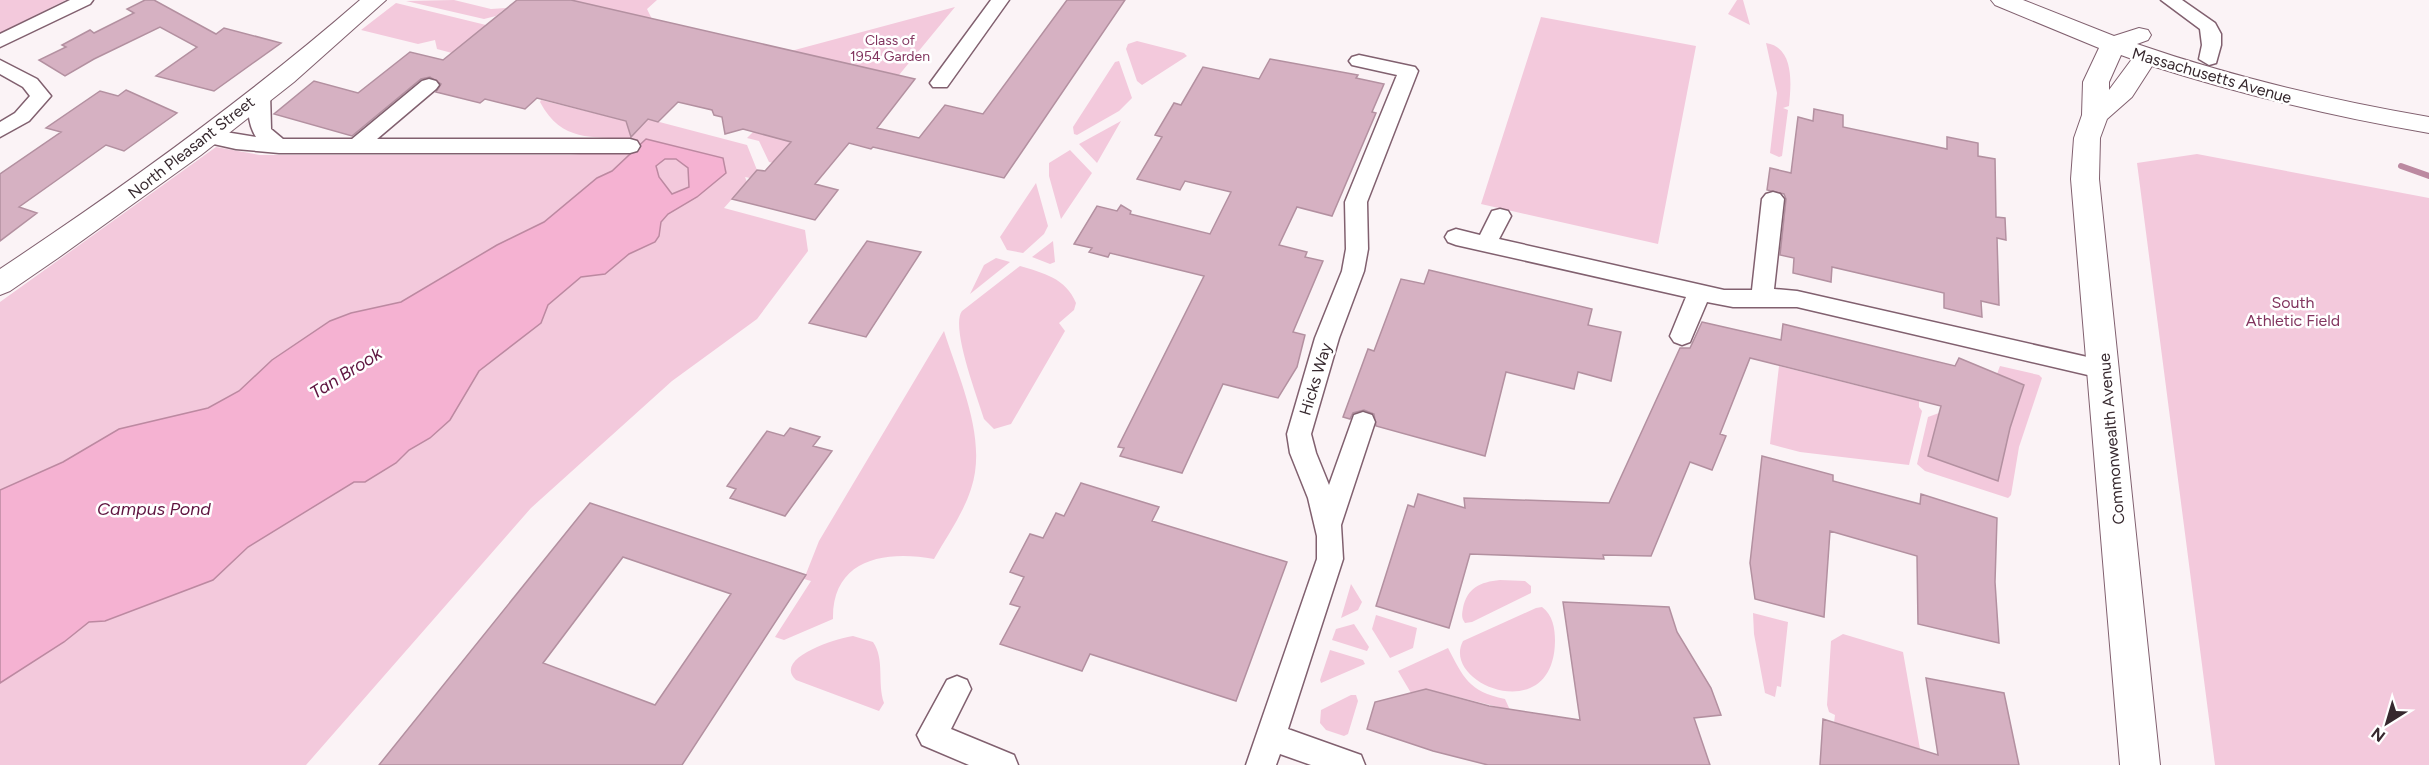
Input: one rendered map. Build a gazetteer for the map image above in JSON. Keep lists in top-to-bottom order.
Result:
{
  "streets": {
    "main road": ["Massachusetts Avenue", "North Pleasant Street", "Commonwealth Avenue"],
    "lane": ["Hicks Way"]
  },
  "crossings": [
    ["Massachusetts Avenue", "Commonwealth Avenue"]
  ],
  "water": ["Tan Brook", "Campus Pond"],
  "parks": ["Class of 1954 Garden", "South Athletic Field"],
  "north": "bottom left"
}
